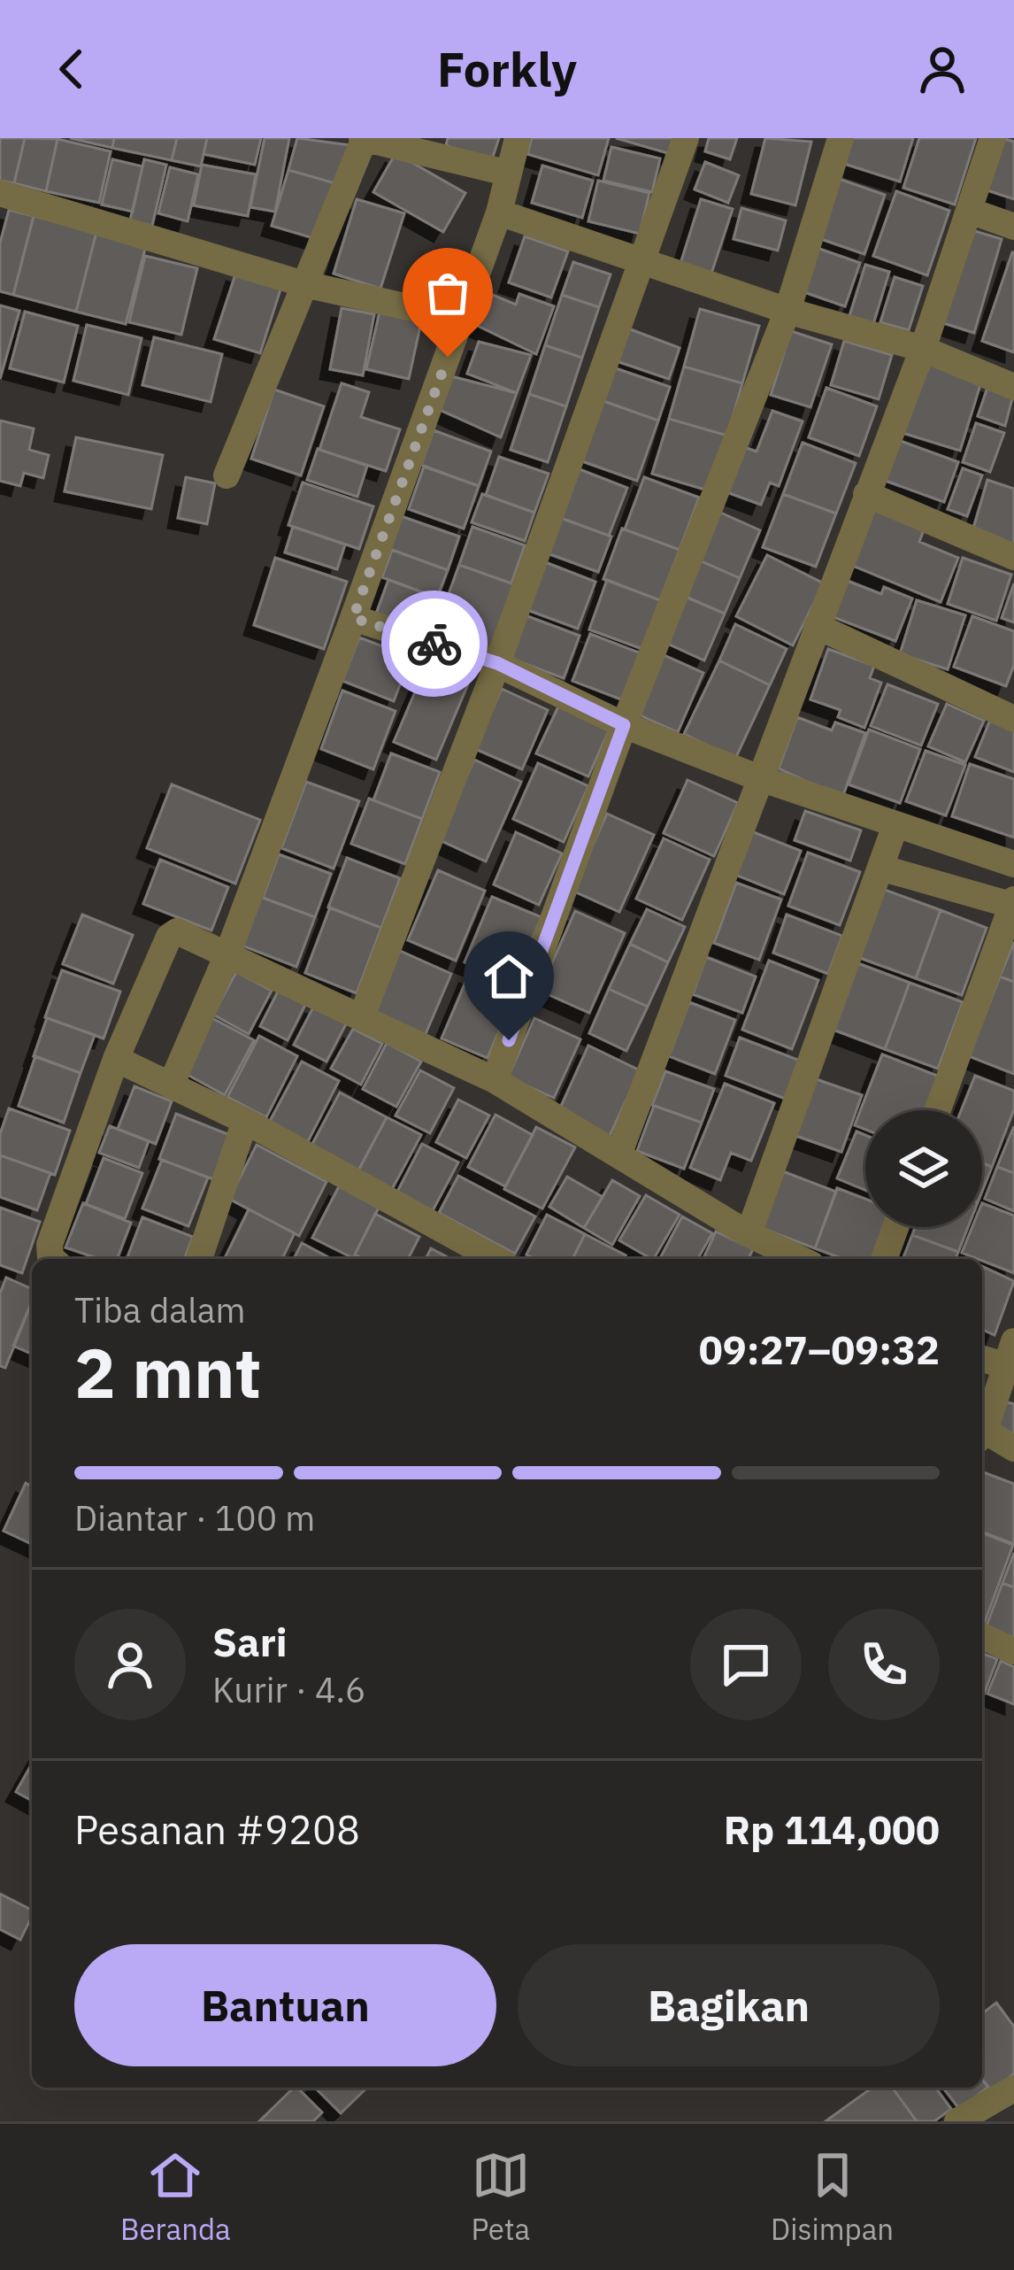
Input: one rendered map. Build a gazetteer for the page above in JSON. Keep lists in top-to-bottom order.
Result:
{
  "page": {
    "header": "Forkly",
    "heading": ["2 mnt", "Tiba dalam", "09:27–09:32"],
    "panel": [
      "Sari",
      "Kurir · 4.6",
      "Pesanan #9208",
      "Rp 114,000"
    ],
    "bar": "Diantar · 100 m",
    "buttons": ["Bantuan", "Bagikan"],
    "tabs": ["Beranda", "Peta", "Disimpan"]
  }
}
